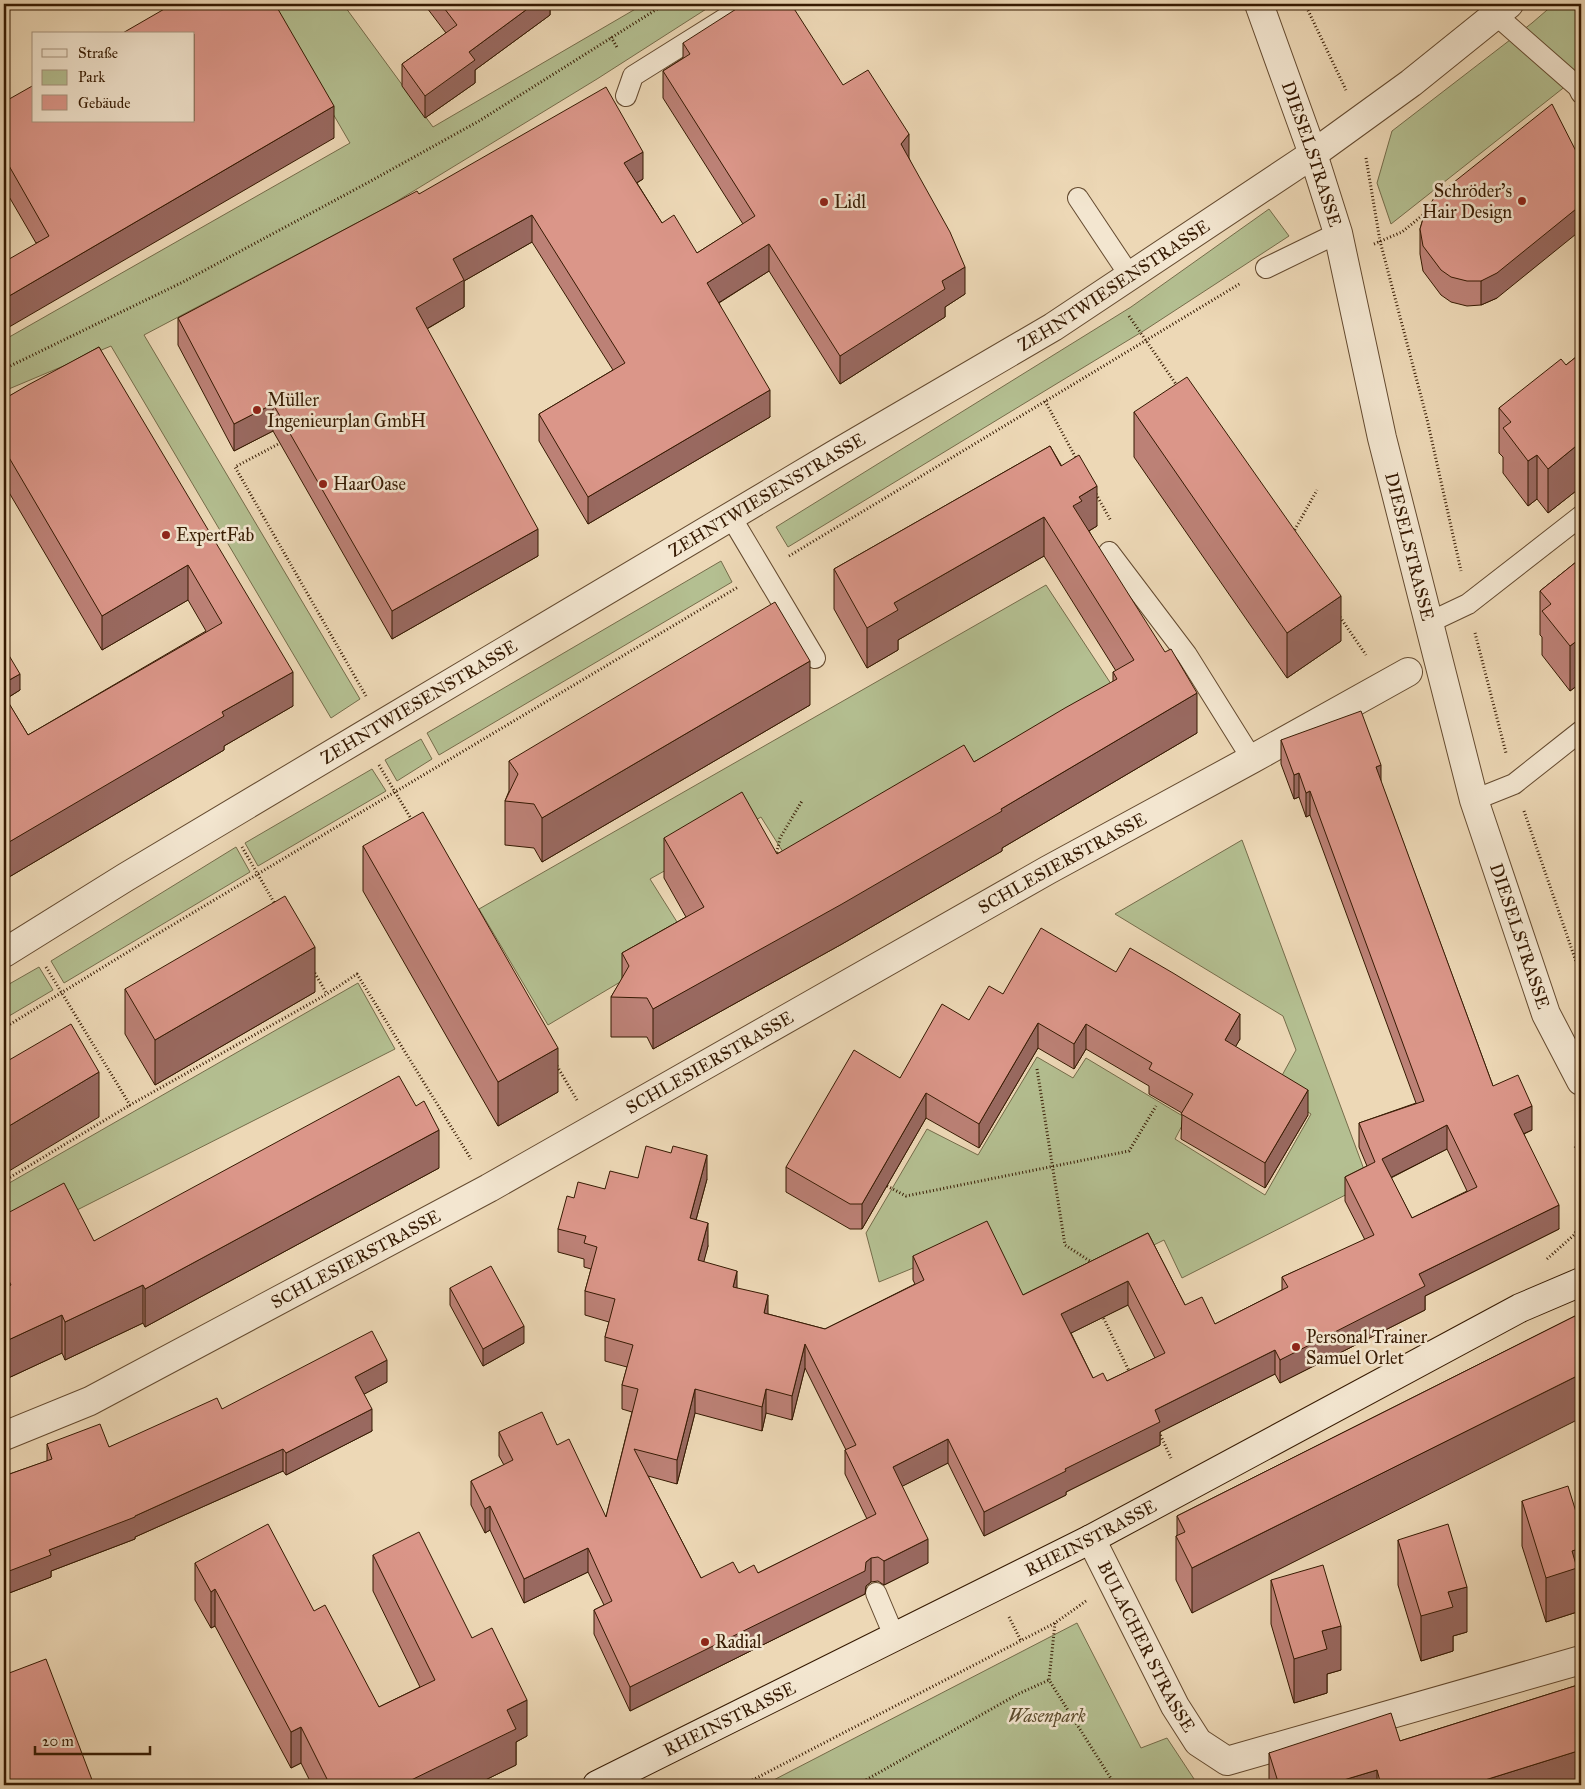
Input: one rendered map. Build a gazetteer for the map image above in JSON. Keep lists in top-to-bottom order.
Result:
{
  "streets": {
    "street": [
      "DIESELSTRASSE",
      "ZEHNTWIESENSTRASSE",
      "SCHLESIERSTRASSE",
      "RHEINSTRASSE",
      "BULACHER STRASSE"
    ]
  },
  "crossings": [
    ["DIESELSTRASSE", "ZEHNTWIESENSTRASSE"],
    ["RHEINSTRASSE", "BULACHER STRASSE"]
  ],
  "parks": ["Wasenpark"],
  "places": [
    "Schröder's Hair Design",
    "Lidl",
    "Müller Ingenieurplan GmbH",
    "HaarOase",
    "ExpertFab",
    "Personal Trainer Samuel Orlet",
    "Radial"
  ],
  "legend": ["Straße", "Park", "Gebäude"],
  "scale_bar": "20 m"
}
